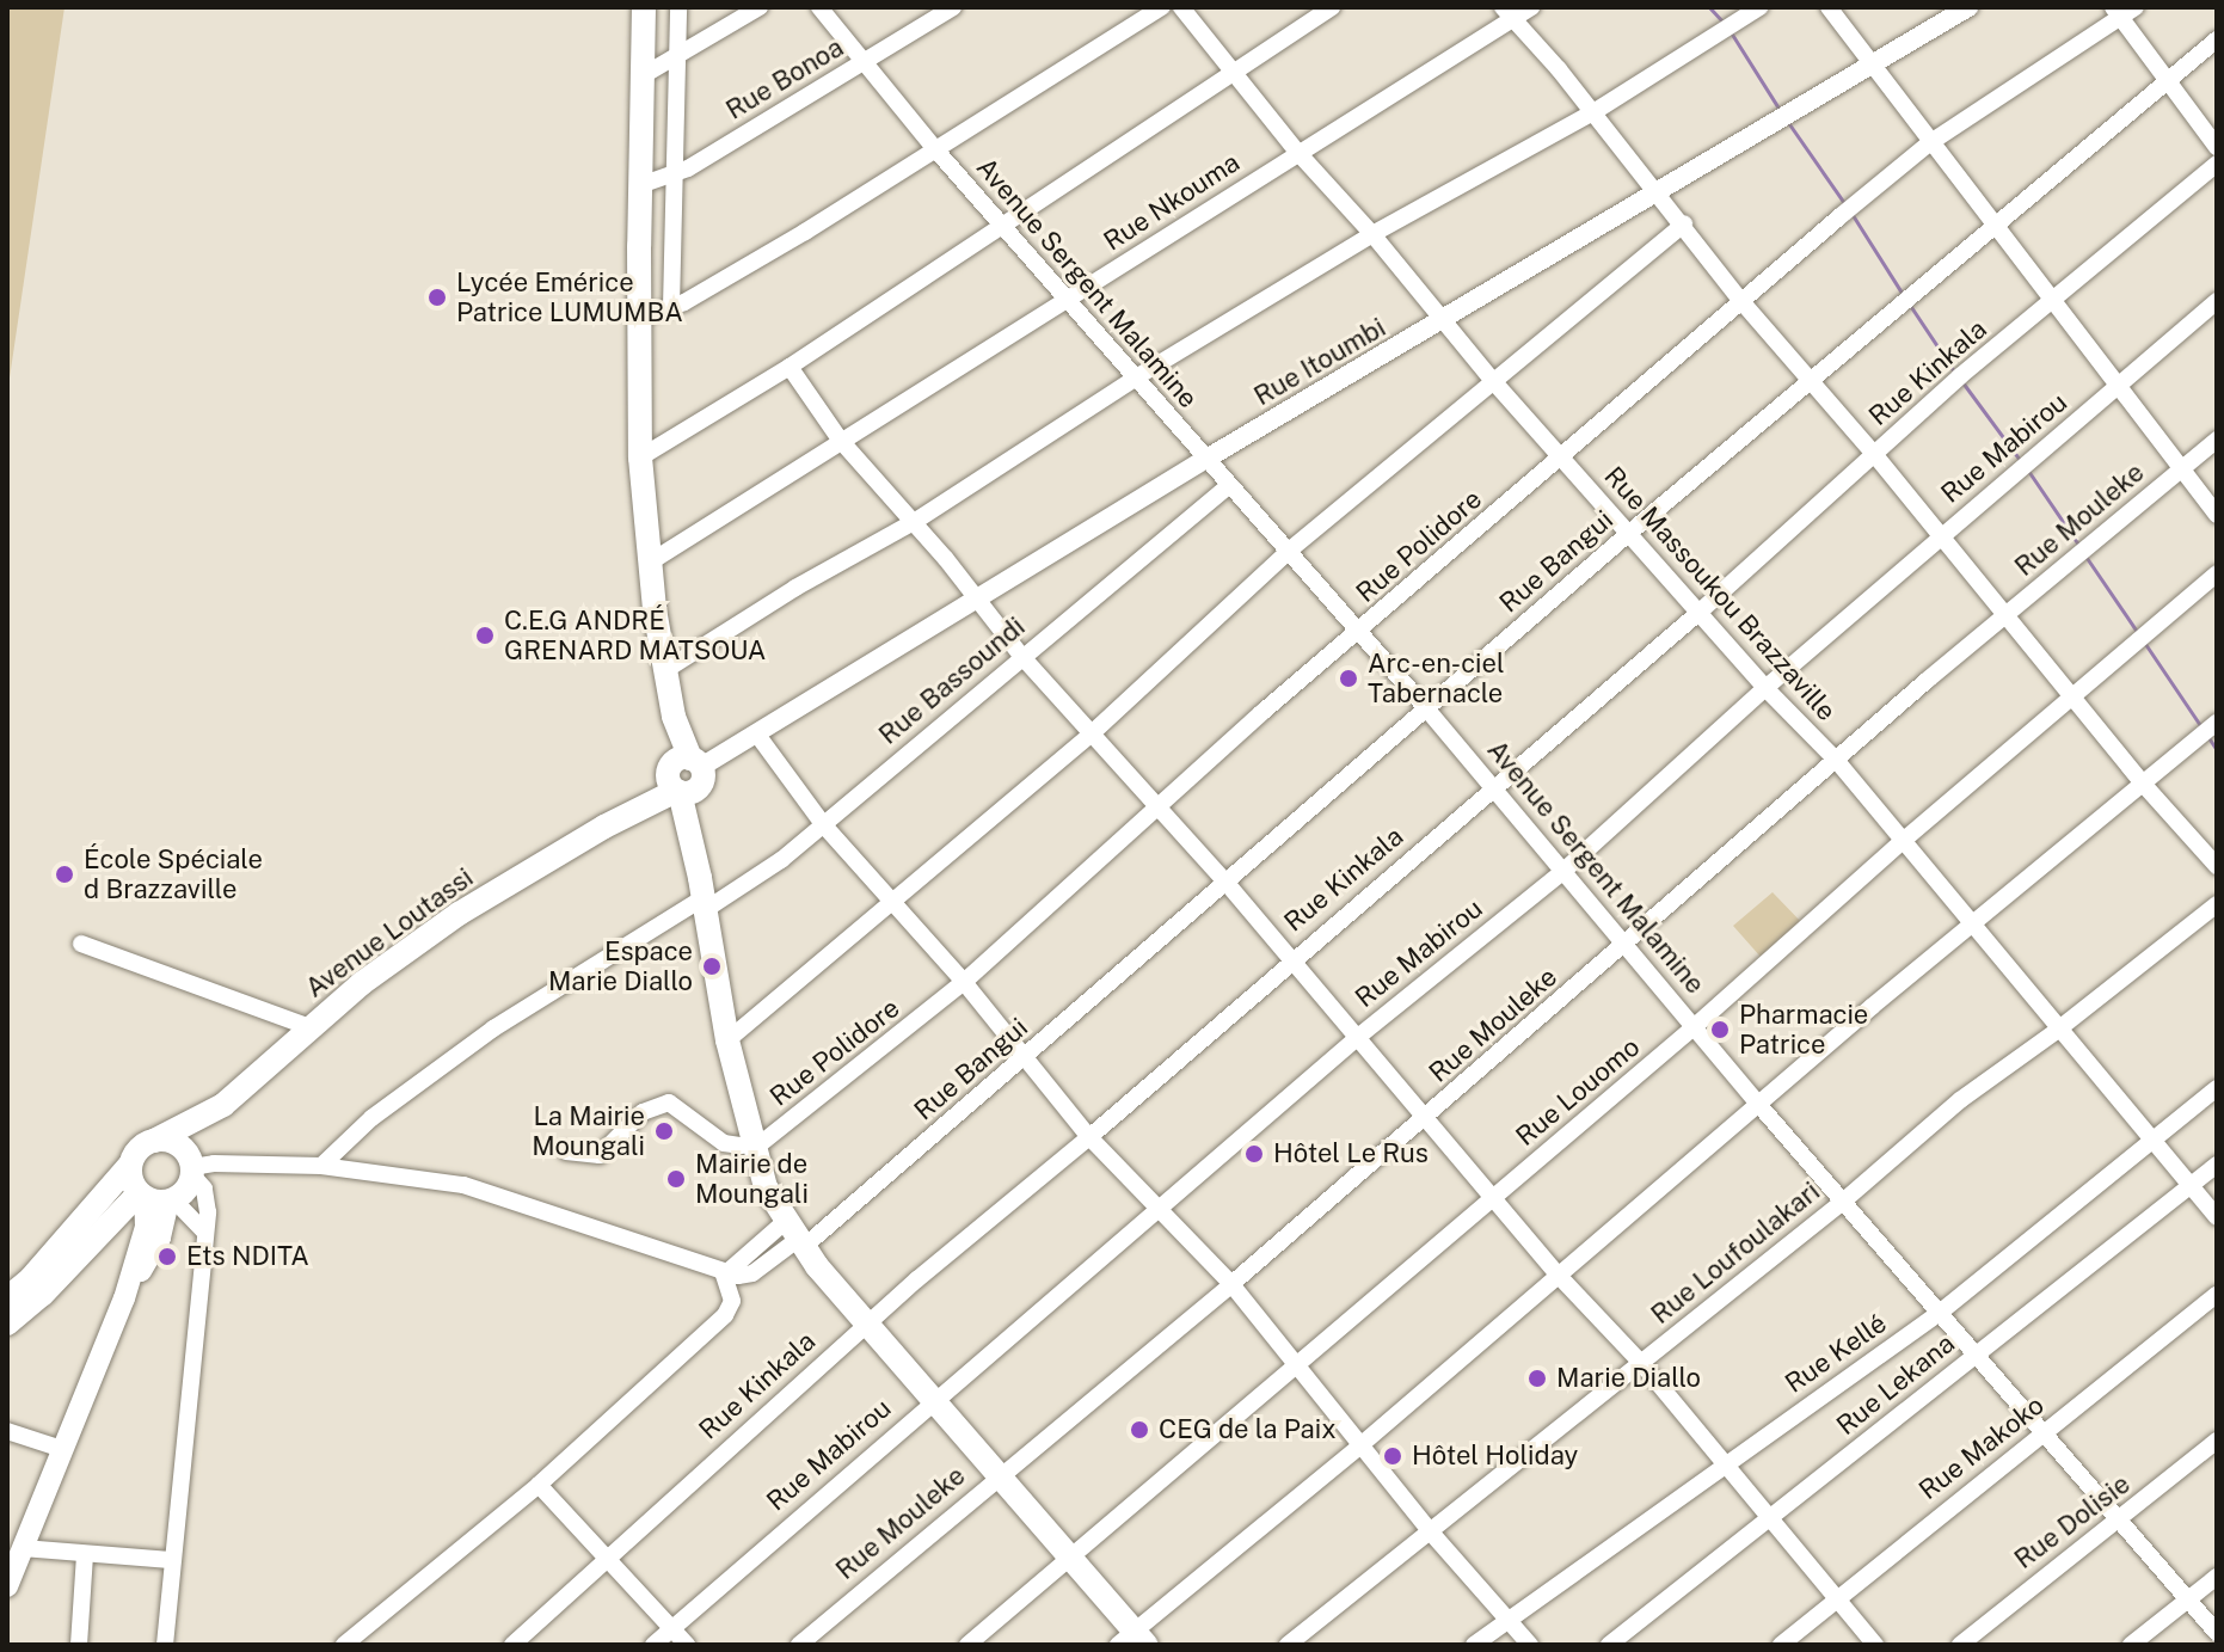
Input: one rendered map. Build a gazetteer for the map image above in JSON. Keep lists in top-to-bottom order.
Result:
{
  "streets": {
    "main road": ["Avenue Loutassi"],
    "street": [
      "Rue Bonoa",
      "Rue Nkouma",
      "Avenue Sergent Malamine",
      "Rue Itoumbi",
      "Rue Kinkala",
      "Rue Mabirou",
      "Rue Mouleke",
      "Rue Polidore",
      "Rue Bangui",
      "Rue Massoukou Brazzaville",
      "Rue Bassoundi",
      "Rue Louomo",
      "Rue Loufoulakari",
      "Rue Kellé",
      "Rue Lekana",
      "Rue Makoko",
      "Rue Dolisie"
    ]
  },
  "crossings": [
    ["Rue Bonoa", "Avenue Sergent Malamine"],
    ["Rue Nkouma", "Avenue Sergent Malamine"],
    ["Rue Nkouma", "Rue Massoukou Brazzaville"],
    ["Avenue Sergent Malamine", "Rue Itoumbi"],
    ["Avenue Sergent Malamine", "Rue Kinkala"],
    ["Avenue Sergent Malamine", "Rue Mabirou"],
    ["Avenue Sergent Malamine", "Rue Mouleke"],
    ["Avenue Sergent Malamine", "Rue Polidore"],
    ["Avenue Sergent Malamine", "Rue Bangui"],
    ["Avenue Sergent Malamine", "Rue Bassoundi"],
    ["Avenue Sergent Malamine", "Rue Louomo"],
    ["Avenue Sergent Malamine", "Rue Loufoulakari"],
    ["Avenue Sergent Malamine", "Rue Kellé"],
    ["Avenue Sergent Malamine", "Rue Lekana"],
    ["Avenue Sergent Malamine", "Rue Makoko"],
    ["Avenue Sergent Malamine", "Rue Dolisie"],
    ["Rue Itoumbi", "Rue Massoukou Brazzaville"],
    ["Rue Itoumbi", "Avenue Loutassi"],
    ["Rue Kinkala", "Rue Massoukou Brazzaville"],
    ["Rue Mabirou", "Rue Massoukou Brazzaville"],
    ["Rue Mouleke", "Rue Massoukou Brazzaville"],
    ["Rue Polidore", "Rue Massoukou Brazzaville"],
    ["Rue Bangui", "Rue Massoukou Brazzaville"],
    ["Rue Massoukou Brazzaville", "Rue Louomo"],
    ["Rue Massoukou Brazzaville", "Rue Loufoulakari"],
    ["Rue Massoukou Brazzaville", "Rue Kellé"],
    ["Rue Massoukou Brazzaville", "Rue Lekana"]
  ],
  "places": [
    "Lycée Emérice Patrice LUMUMBA",
    "C.E.G ANDRÉ GRENARD MATSOUA",
    "Arc-en-ciel Tabernacle",
    "École Spéciale d Brazzaville",
    "Espace Marie Diallo",
    "Pharmacie Patrice",
    "La Mairie Moungali",
    "Hôtel Le Rus",
    "Mairie de Moungali",
    "Ets NDITA",
    "Marie Diallo",
    "CEG de la Paix",
    "Hôtel Holiday"
  ]
}
